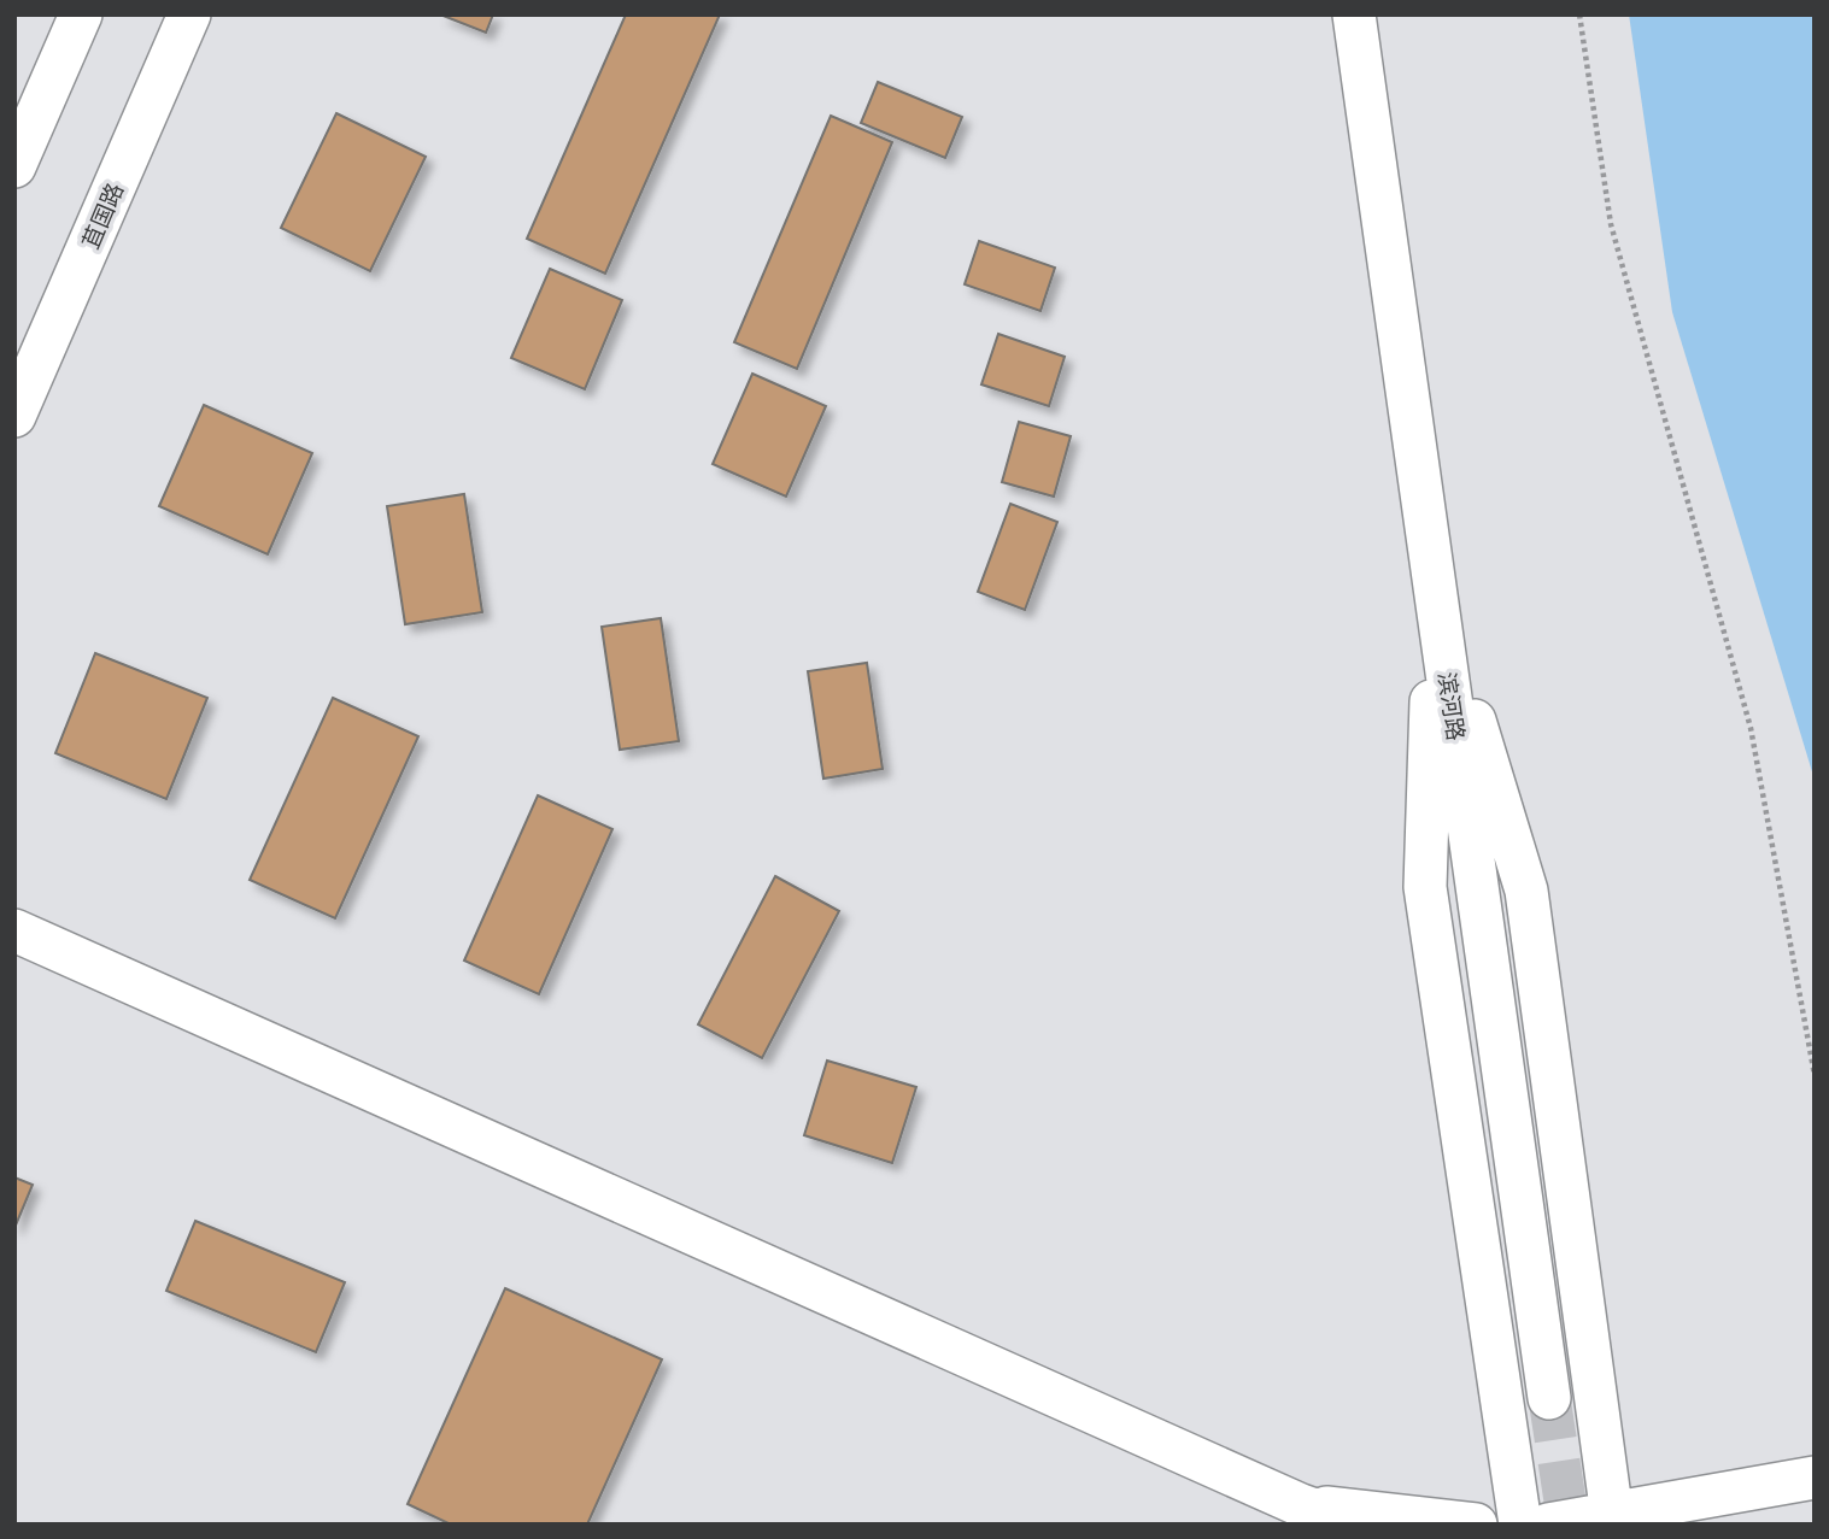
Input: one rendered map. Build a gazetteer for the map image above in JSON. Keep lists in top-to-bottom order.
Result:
{
  "streets": {
    "street": ["苴国路", "滨河路"]
  }
}
